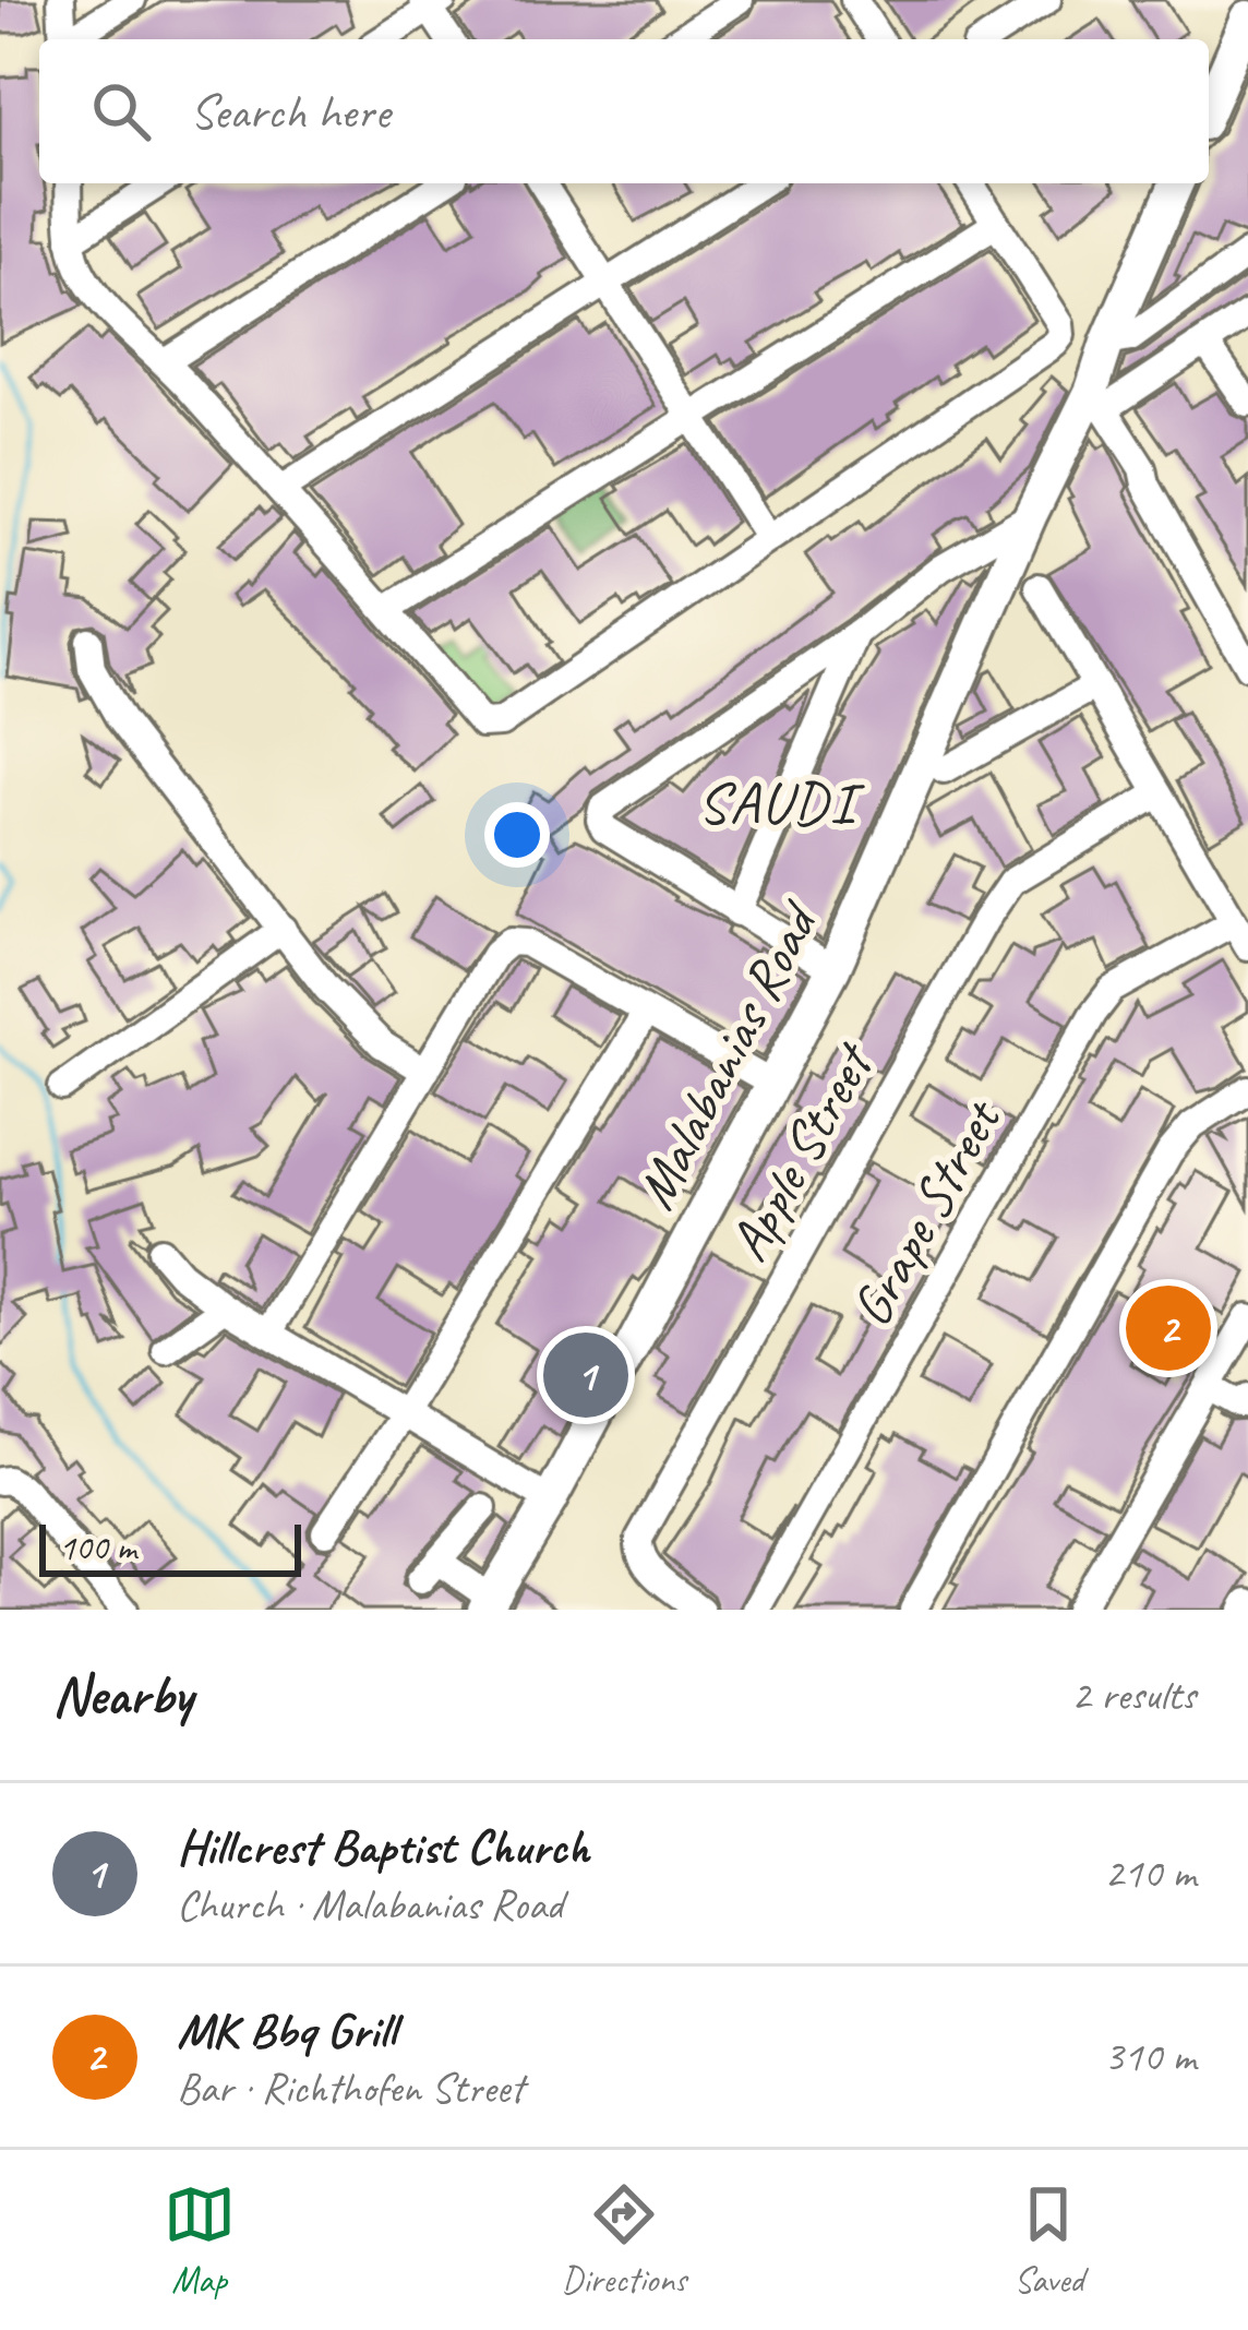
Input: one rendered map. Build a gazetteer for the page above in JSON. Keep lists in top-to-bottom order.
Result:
{
  "streets": {
    "main road": ["Malabanias Road"],
    "street": ["Apple Street", "Grape Street"]
  },
  "districts": ["SAUDI"],
  "scale_bar": "100 m",
  "page": {
    "search": "Search here",
    "pins": ["2", "1"],
    "scale": "100 m",
    "heading": ["Nearby", "2 results"],
    "list": [
      {
        "mark": "1",
        "name": "Hillcrest Baptist Church",
        "note": "Church · Malabanias Road",
        "value": "210 m"
      },
      {
        "mark": "2",
        "name": "MK Bbq Grill",
        "note": "Bar · Richthofen Street",
        "value": "310 m"
      }
    ],
    "nav": ["Map", "Directions", "Saved"]
  }
}
